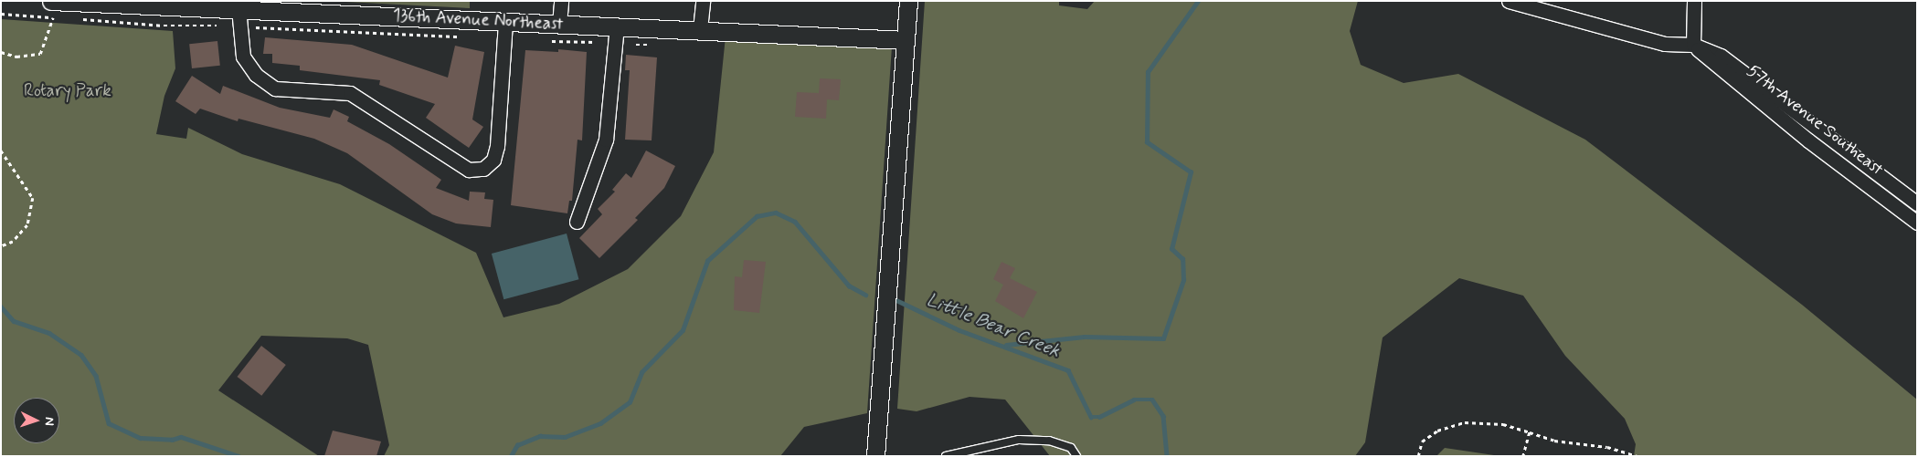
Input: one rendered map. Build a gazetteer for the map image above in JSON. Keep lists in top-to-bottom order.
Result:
{
  "streets": {
    "street": ["136th Avenue Northeast", "57th Avenue Southeast"]
  },
  "water": ["Little Bear Creek"],
  "parks": ["Rotary Park"],
  "north": "right"
}
